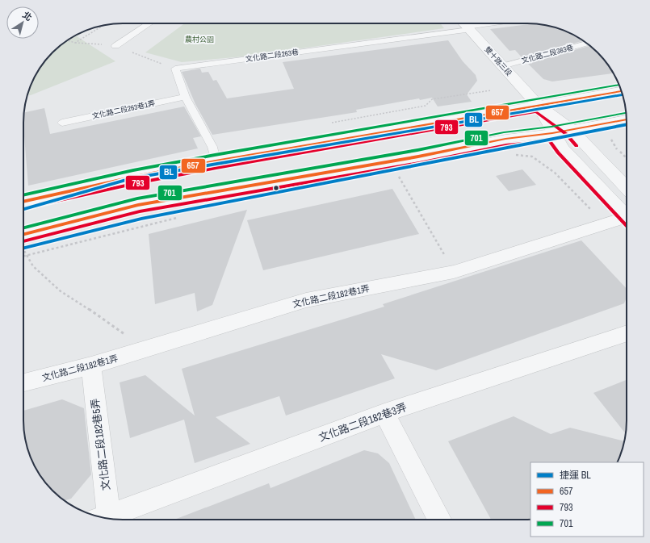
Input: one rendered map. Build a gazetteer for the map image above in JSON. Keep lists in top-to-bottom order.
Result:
{
  "streets": {
    "street": [
      "雙十路三段",
      "文化路二段182巷1弄",
      "文化路二段182巷3弄",
      "文化路二段182巷5弄"
    ],
    "lane": ["文化路二段383巷", "文化路二段263巷", "文化路二段263巷1弄"]
  },
  "crossings": [
    ["文化路二段383巷", "雙十路三段"],
    ["文化路二段263巷", "雙十路三段"],
    ["文化路二段263巷", "文化路二段263巷1弄"],
    ["文化路二段182巷1弄", "文化路二段182巷5弄"]
  ],
  "parks": ["農村公園"],
  "lines": [
    "transit line 701",
    "transit line 657",
    "metro line BL",
    "transit line 793"
  ],
  "legend": [
    "捷運 BL",
    "657",
    "793",
    "701"
  ],
  "north": "top right"
}
